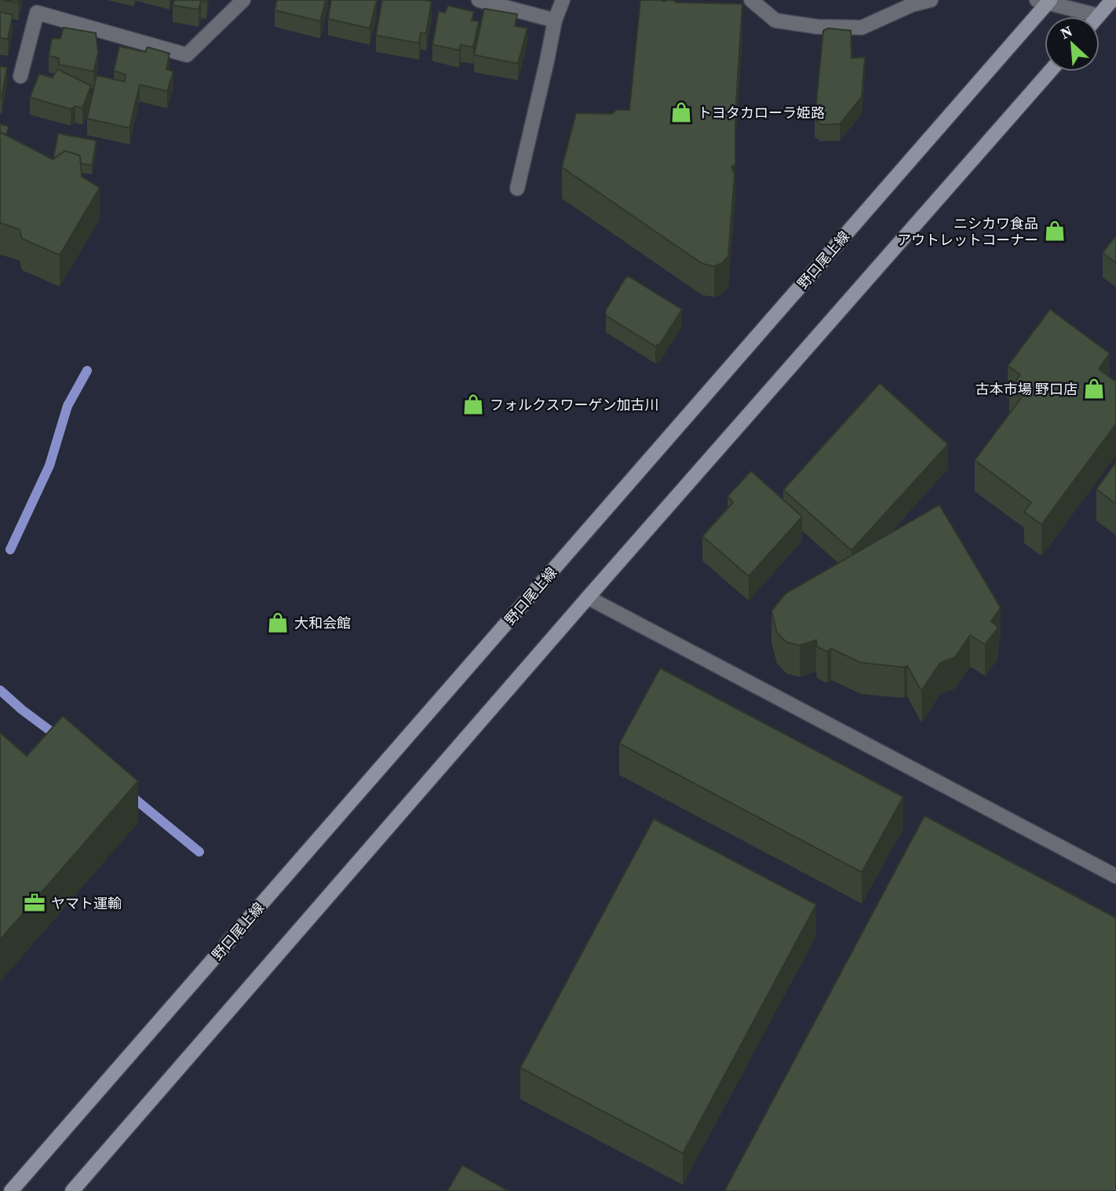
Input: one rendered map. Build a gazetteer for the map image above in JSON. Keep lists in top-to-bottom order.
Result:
{
  "streets": {
    "main road": ["野口尾上線"]
  },
  "places": {
    "shop": [
      "トヨタカローラ姫路",
      "ニシカワ食品 アウトレットコーナー",
      "古本市場 野口店",
      "フォルクスワーゲン加古川",
      "大和会館"
    ],
    "office": ["ヤマト運輸"]
  },
  "north": "top left"
}
